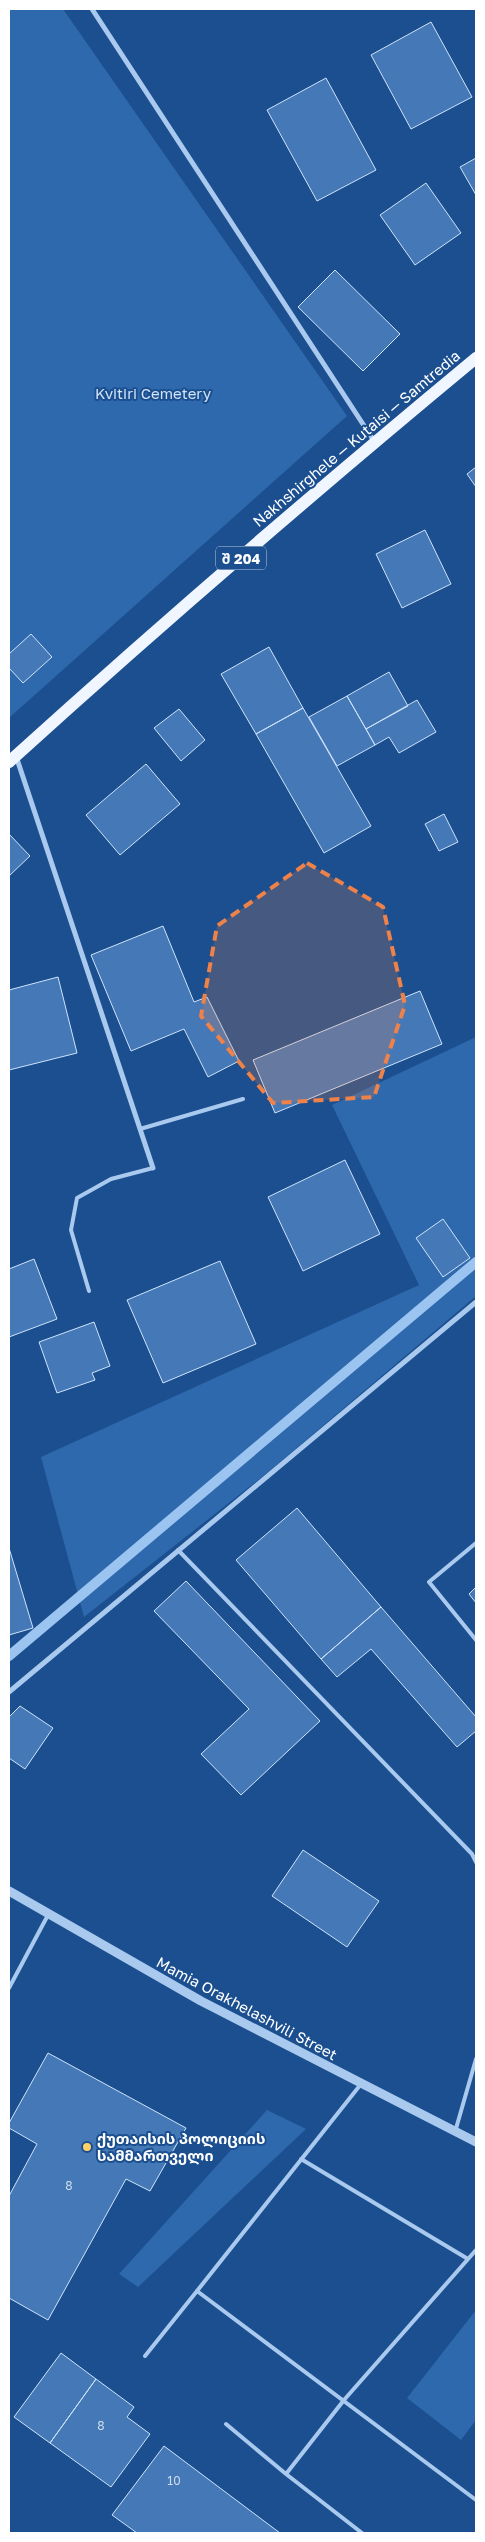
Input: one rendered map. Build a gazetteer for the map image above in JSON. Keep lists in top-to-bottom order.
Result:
{
  "streets": {
    "main road": ["Nakhshirghele — Kutaisi — Samtredia", "შ 204"],
    "street": ["Mamia Orakhelashvili Street"]
  },
  "parks": ["Kvitiri Cemetery"],
  "places": ["ქუთაისის პოლიციის სამმართველი"],
  "house_numbers": ["8", "8", "10"]
}
